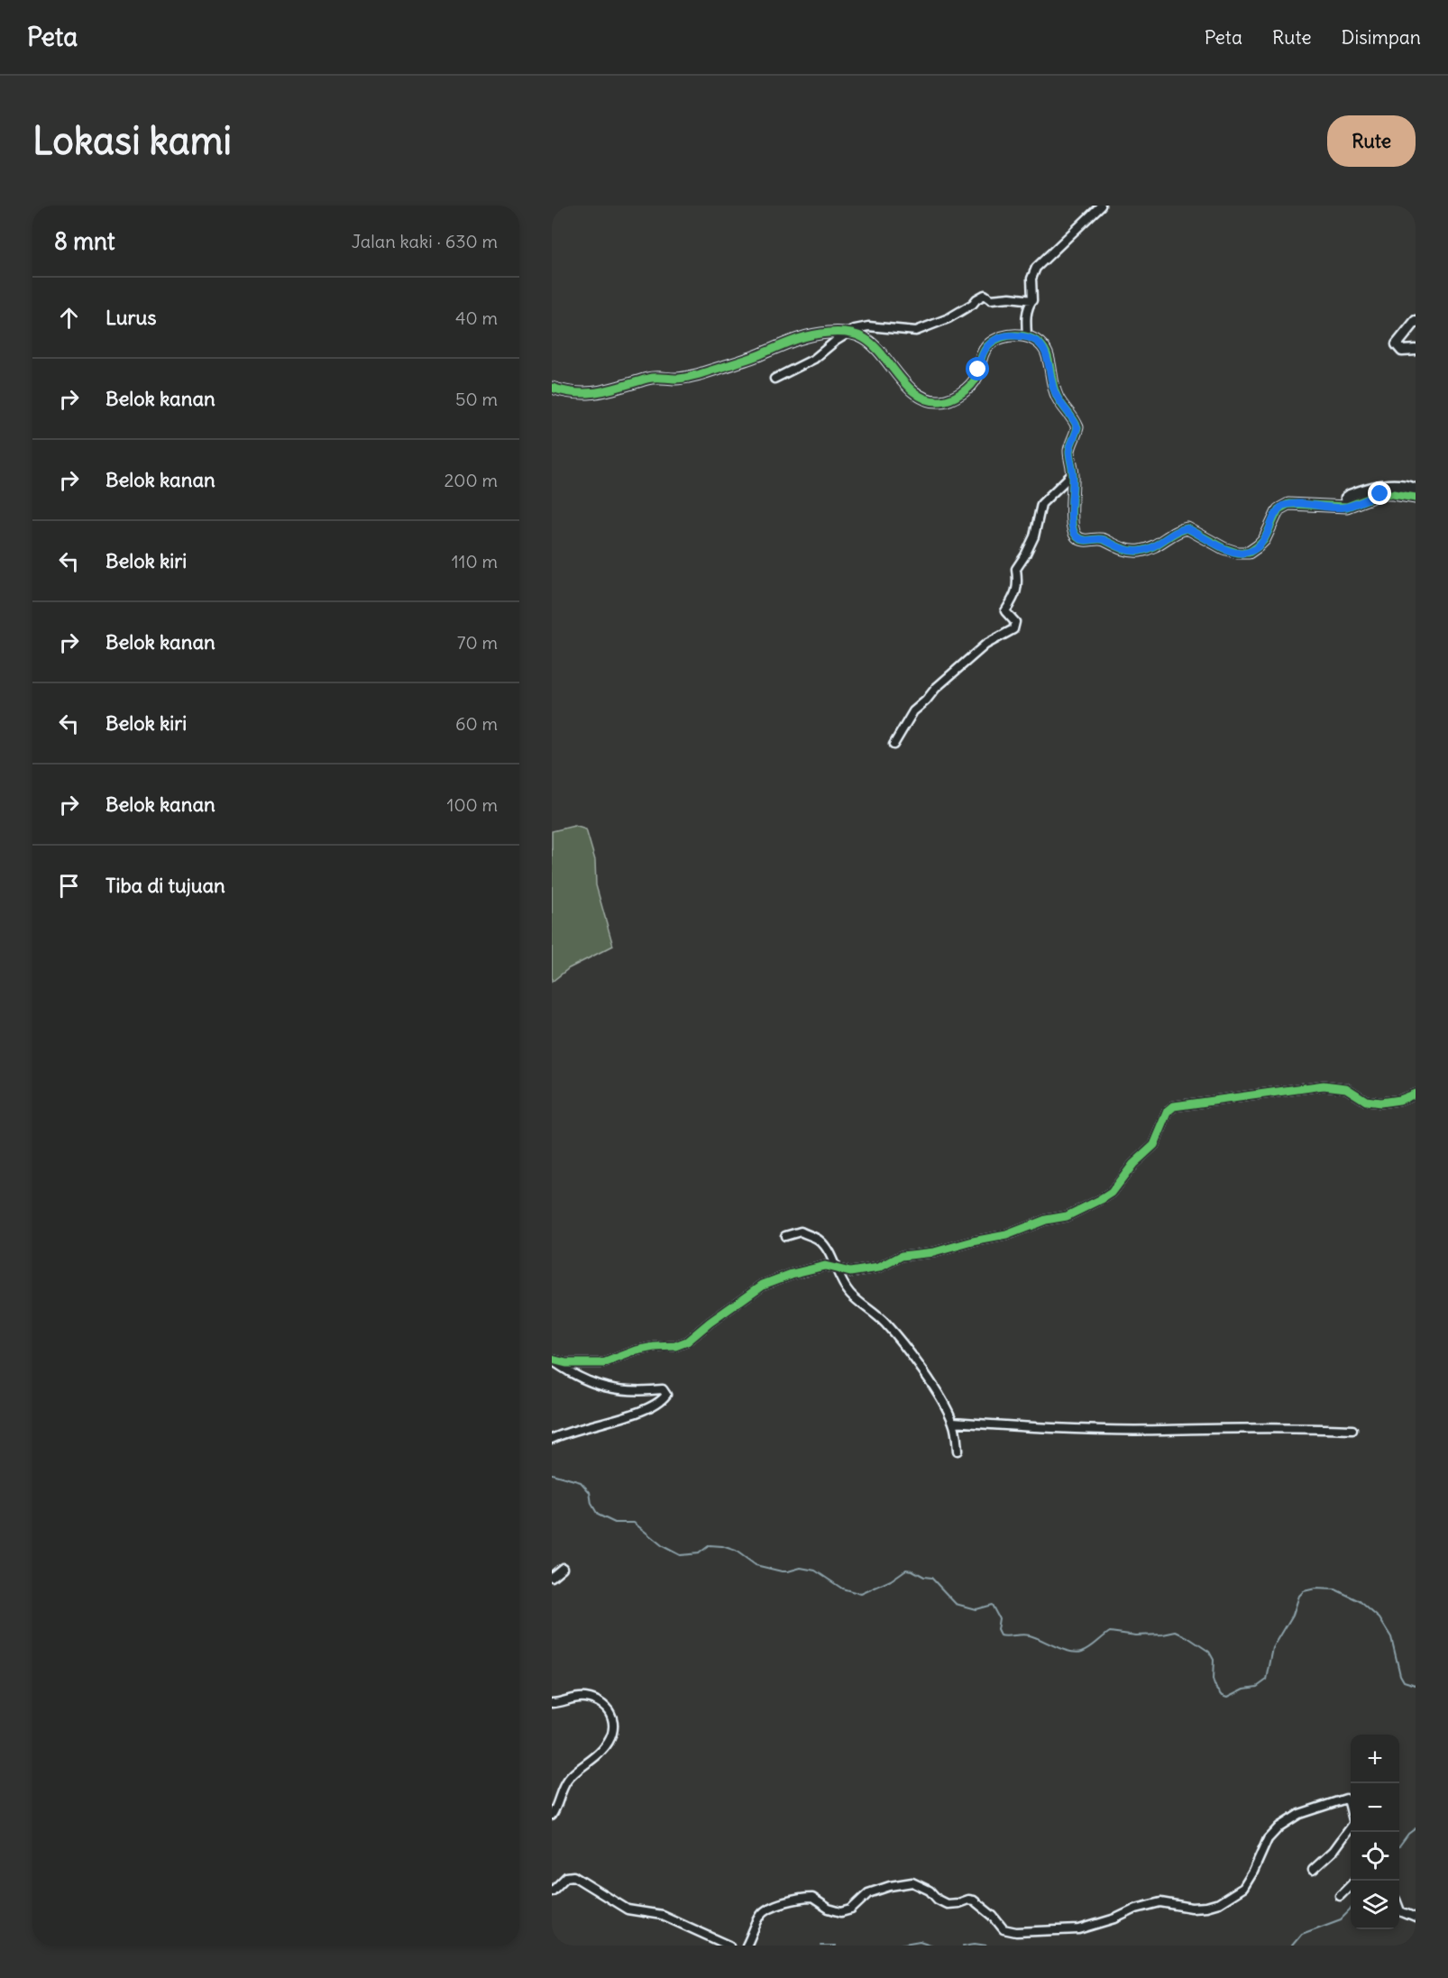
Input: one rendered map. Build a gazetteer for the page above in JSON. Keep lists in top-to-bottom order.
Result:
{
  "page": {
    "header": "Peta",
    "nav": ["Peta", "Rute", "Disimpan"],
    "buttons": "Rute",
    "title": "Lokasi kami",
    "heading": ["8 mnt", "Jalan kaki · 630 m"],
    "list": [
      ["Lurus", "40 m"],
      ["Belok kanan", "50 m"],
      ["Belok kanan", "200 m"],
      ["Belok kiri", "110 m"],
      ["Belok kanan", "70 m"],
      ["Belok kiri", "60 m"],
      ["Belok kanan", "100 m"],
      "Tiba di tujuan"
    ],
    "map_buttons": ["+", "−"]
  }
}
